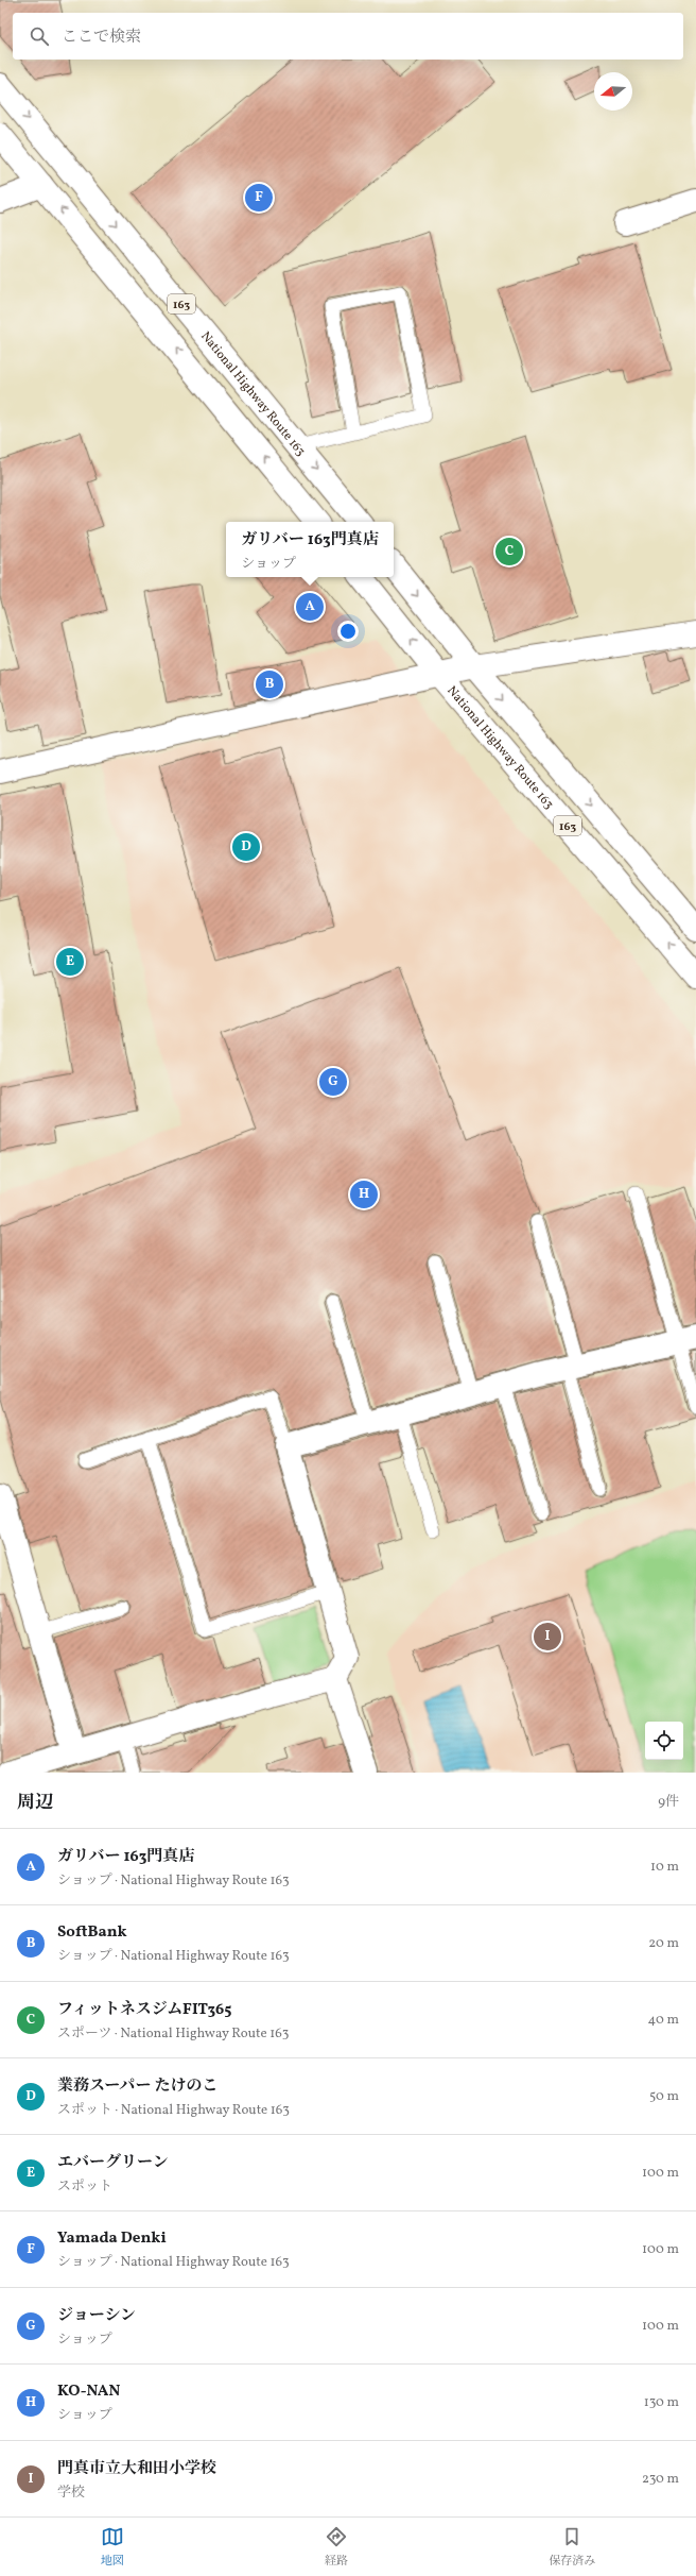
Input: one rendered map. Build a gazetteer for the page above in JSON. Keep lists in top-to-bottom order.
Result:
{
  "streets": {
    "main road": ["163", "National Highway Route 163"]
  },
  "north": "left",
  "page": {
    "search": "ここで検索",
    "pins": [
      "F",
      "C",
      "A",
      "B",
      "D",
      "E",
      "G",
      "H",
      "I"
    ],
    "popup": ["ガリバー 163門真店", "ショップ"],
    "heading": ["周辺", "9件"],
    "list": [
      {
        "mark": "A",
        "name": "ガリバー 163門真店",
        "note": "ショップ · National Highway Route 163",
        "value": "10 m"
      },
      {
        "mark": "B",
        "name": "SoftBank",
        "note": "ショップ · National Highway Route 163",
        "value": "20 m"
      },
      {
        "mark": "C",
        "name": "フィットネスジムFIT365",
        "note": "スポーツ · National Highway Route 163",
        "value": "40 m"
      },
      {
        "mark": "D",
        "name": "業務スーパー たけのこ",
        "note": "スポット · National Highway Route 163",
        "value": "50 m"
      },
      {
        "mark": "E",
        "name": "エバーグリーン",
        "note": "スポット",
        "value": "100 m"
      },
      {
        "mark": "F",
        "name": "Yamada Denki",
        "note": "ショップ · National Highway Route 163",
        "value": "100 m"
      },
      {
        "mark": "G",
        "name": "ジョーシン",
        "note": "ショップ",
        "value": "100 m"
      },
      {
        "mark": "H",
        "name": "KO-NAN",
        "note": "ショップ",
        "value": "130 m"
      },
      {
        "mark": "I",
        "name": "門真市立大和田小学校",
        "note": "学校",
        "value": "230 m"
      }
    ],
    "nav": ["地図", "経路", "保存済み"]
  }
}
